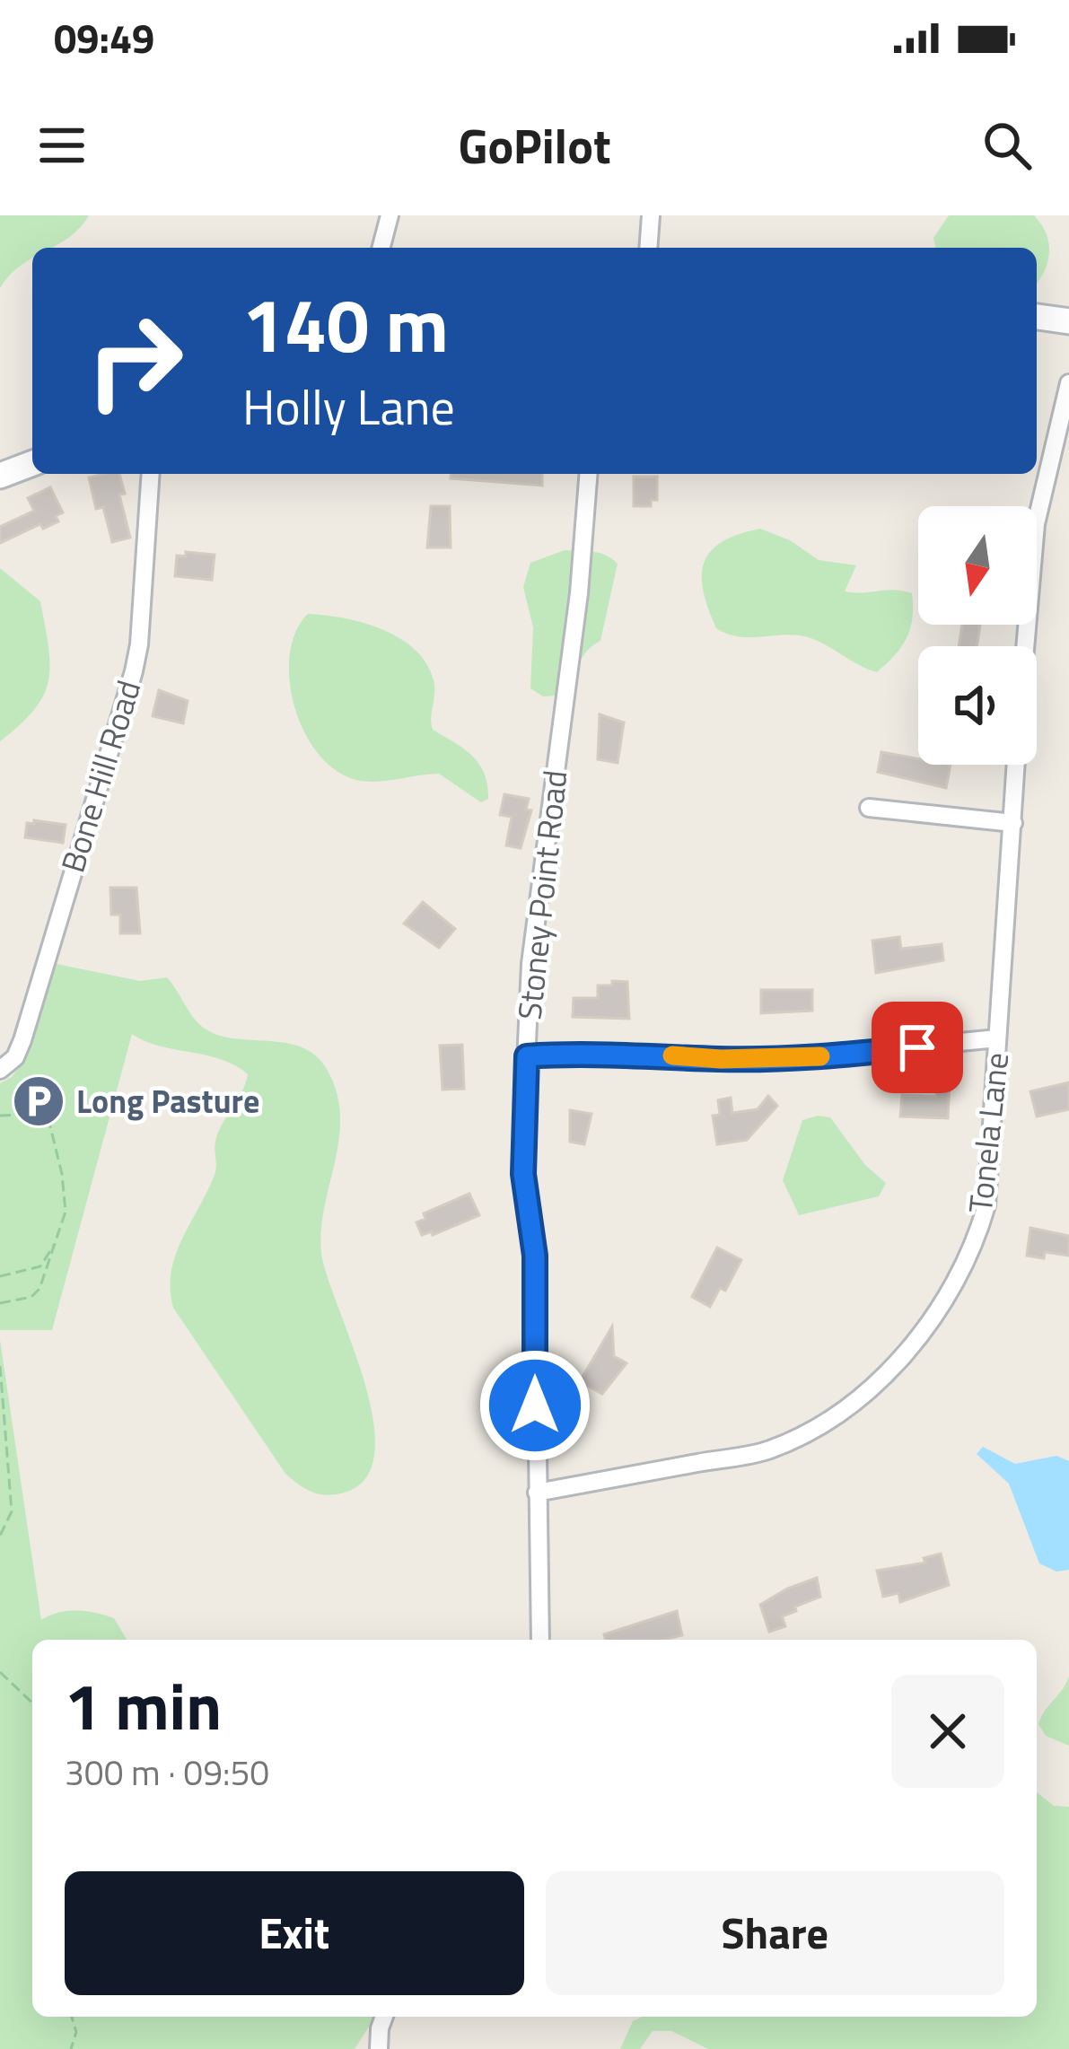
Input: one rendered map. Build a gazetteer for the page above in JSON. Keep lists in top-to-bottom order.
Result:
{
  "streets": {
    "street": ["Bone Hill Road", "Stoney Point Road", "Tonela Lane"]
  },
  "crossings": [
    ["Stoney Point Road", "Tonela Lane"]
  ],
  "places": {
    "parking": ["Long Pasture"]
  },
  "north": "bottom",
  "page": {
    "status": "09:49",
    "header": "GoPilot",
    "turn": ["140 m", "Holly Lane"],
    "heading": ["1 min", "300 m · 09:50"],
    "buttons": ["Exit", "Share"]
  }
}
